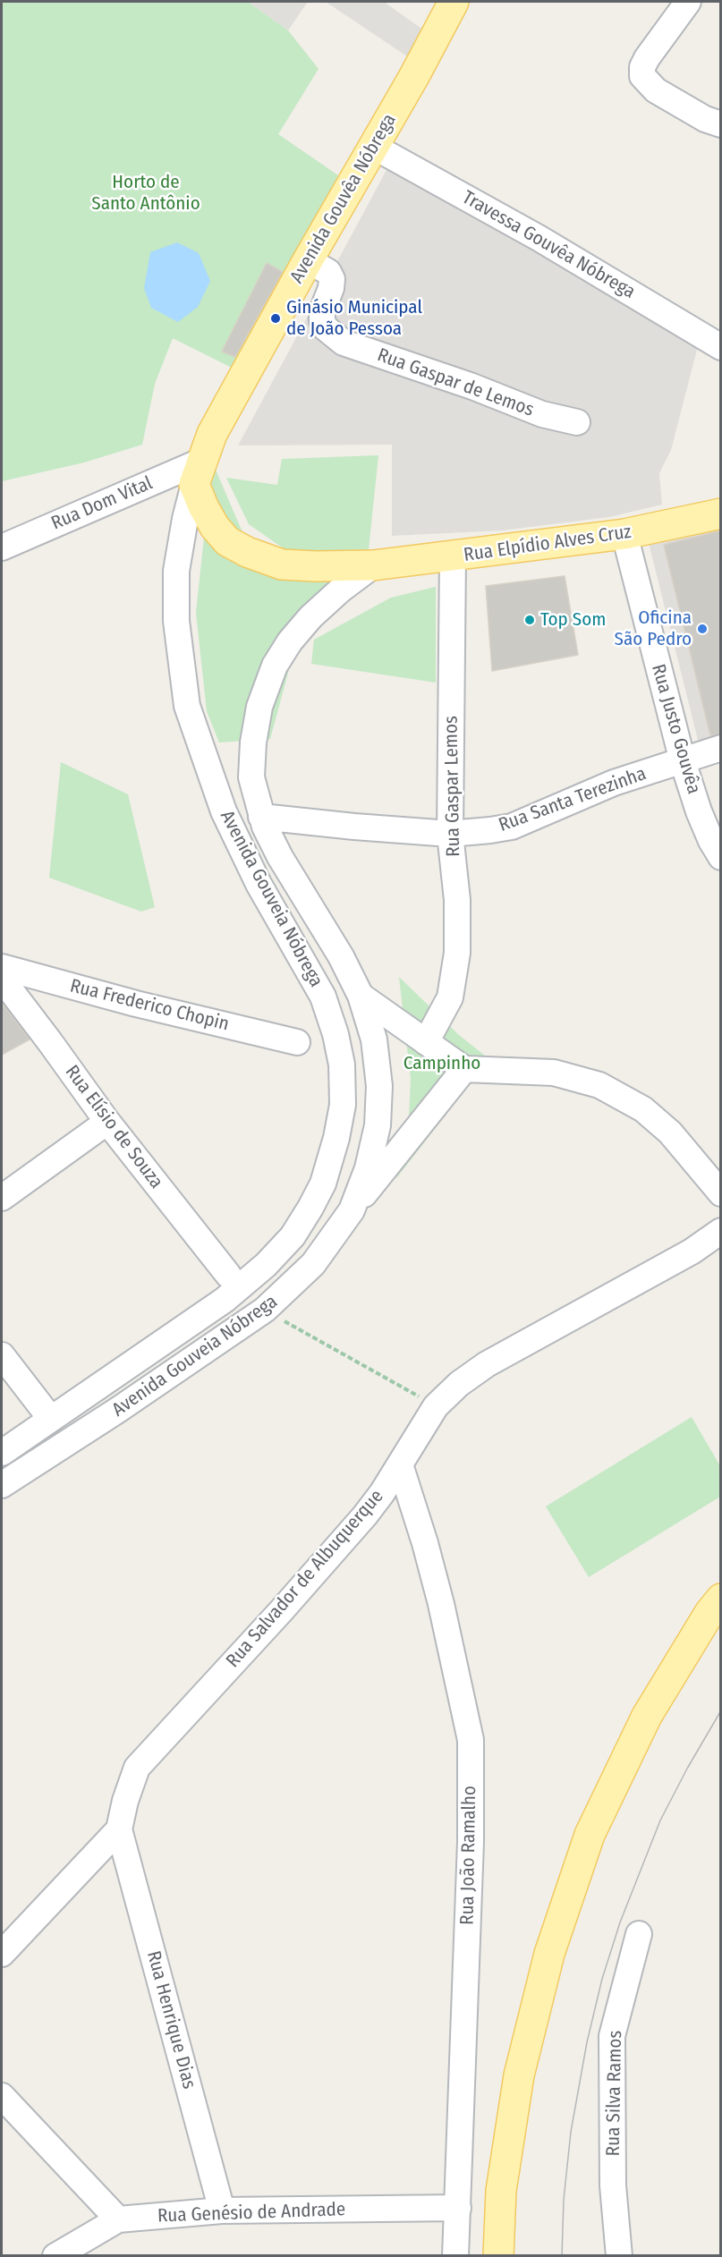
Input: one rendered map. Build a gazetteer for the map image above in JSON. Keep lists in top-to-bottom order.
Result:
{
  "streets": {
    "main road": ["Avenida Gouvêa Nóbrega", "Rua Elpídio Alves Cruz"],
    "street": [
      "Travessa Gouvêa Nóbrega",
      "Rua Gaspar de Lemos",
      "Rua Dom Vital",
      "Rua Justo Gouvêa",
      "Rua Gaspar Lemos",
      "Rua Santa Terezinha",
      "Avenida Gouveia Nóbrega",
      "Rua Frederico Chopin",
      "Rua Elísio de Souza",
      "Rua Salvador de Albuquerque",
      "Rua João Ramalho",
      "Rua Henrique Dias",
      "Rua Silva Ramos",
      "Rua Genésio de Andrade"
    ]
  },
  "crossings": [
    ["Avenida Gouvêa Nóbrega", "Travessa Gouvêa Nóbrega"],
    ["Avenida Gouvêa Nóbrega", "Rua Gaspar de Lemos"],
    ["Avenida Gouvêa Nóbrega", "Rua Dom Vital"],
    ["Avenida Gouvêa Nóbrega", "Avenida Gouveia Nóbrega"],
    ["Rua Dom Vital", "Avenida Gouveia Nóbrega"],
    ["Rua Elpídio Alves Cruz", "Rua Justo Gouvêa"],
    ["Rua Elpídio Alves Cruz", "Rua Gaspar Lemos"],
    ["Rua Elpídio Alves Cruz", "Avenida Gouveia Nóbrega"],
    ["Rua Justo Gouvêa", "Rua Santa Terezinha"],
    ["Rua Gaspar Lemos", "Rua Santa Terezinha"],
    ["Rua Santa Terezinha", "Avenida Gouveia Nóbrega"],
    ["Rua Salvador de Albuquerque", "Rua João Ramalho"],
    ["Rua Salvador de Albuquerque", "Rua Henrique Dias"],
    ["Rua João Ramalho", "Rua Genésio de Andrade"],
    ["Rua Henrique Dias", "Rua Genésio de Andrade"]
  ],
  "parks": ["Horto de Santo Antônio", "Campinho"],
  "places": ["Ginásio Municipal de João Pessoa", "Top Som", "Oficina São Pedro"]
}
